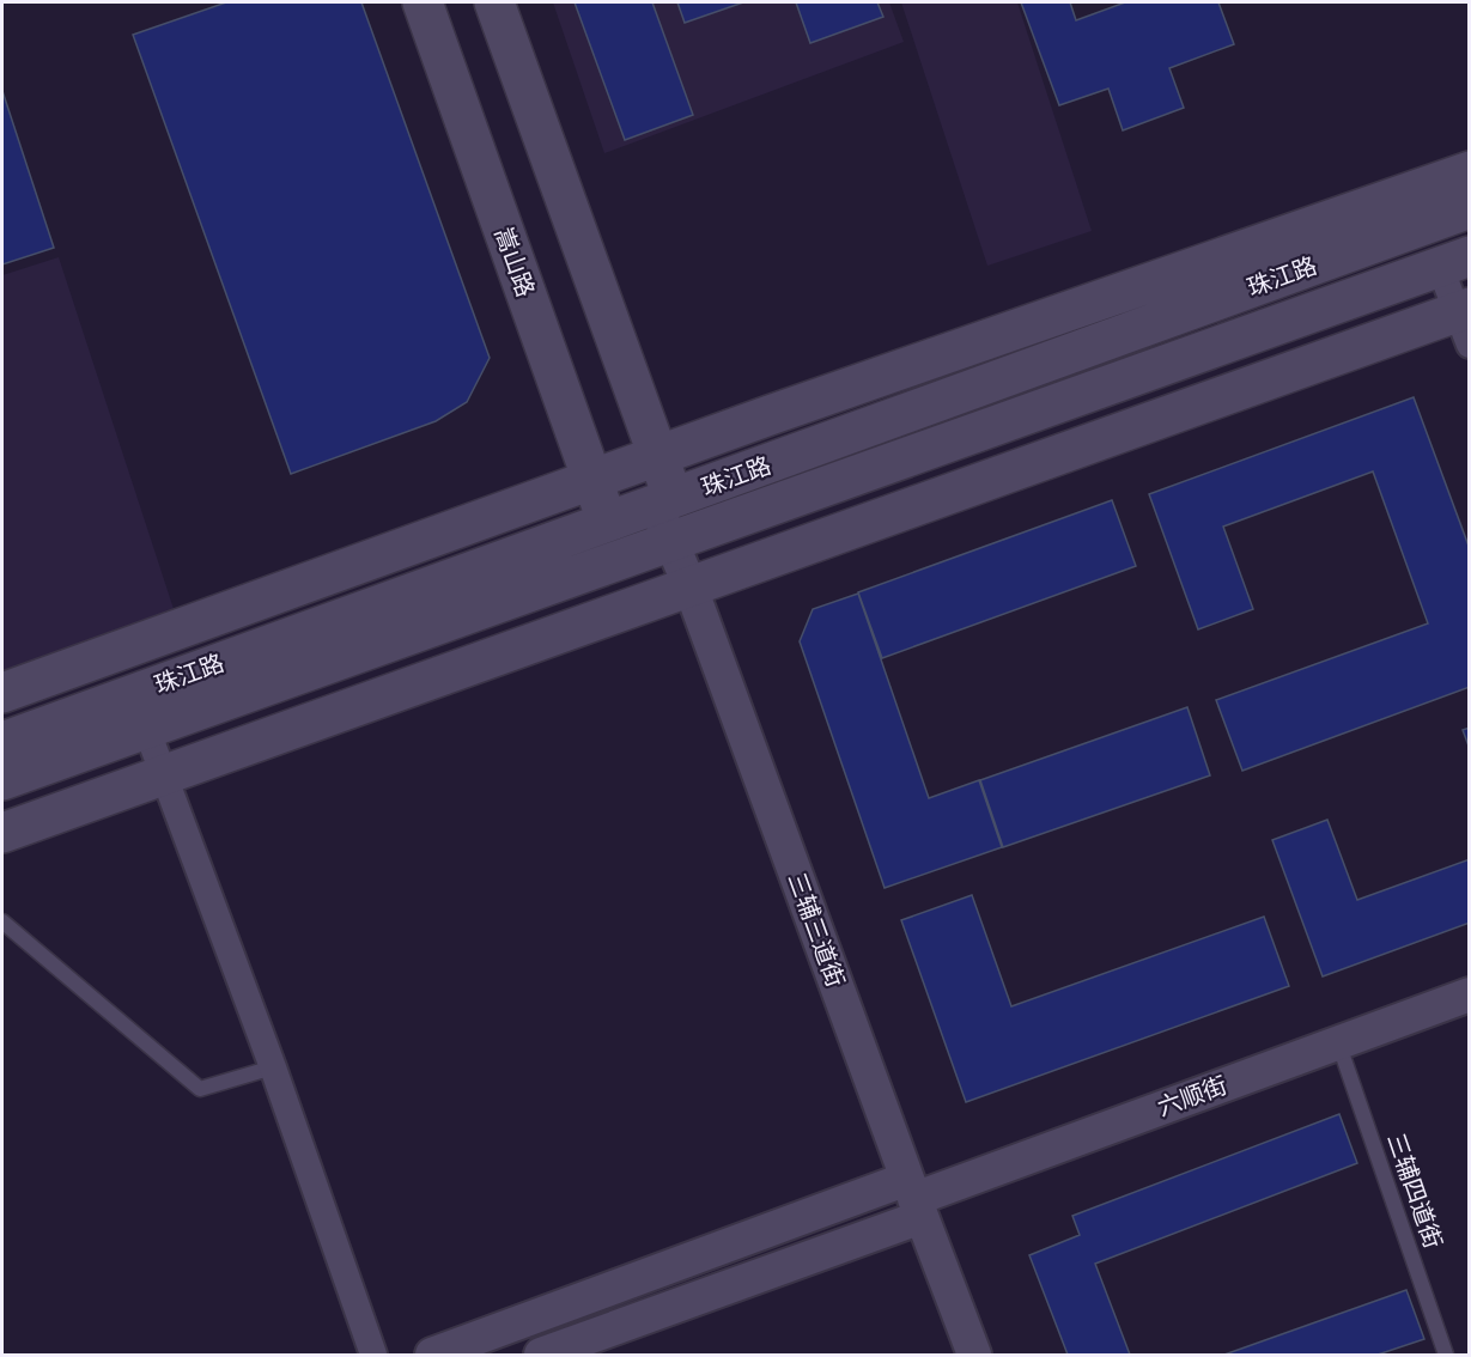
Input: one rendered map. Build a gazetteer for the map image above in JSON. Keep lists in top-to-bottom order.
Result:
{
  "streets": {
    "main road": ["嵩山路", "珠江路"],
    "street": ["三辅三道街", "六顺街"],
    "lane": ["三辅四道街"]
  },
  "crossings": [
    ["嵩山路", "珠江路"],
    ["珠江路", "三辅三道街"],
    ["三辅三道街", "六顺街"],
    ["六顺街", "三辅四道街"]
  ]
}
